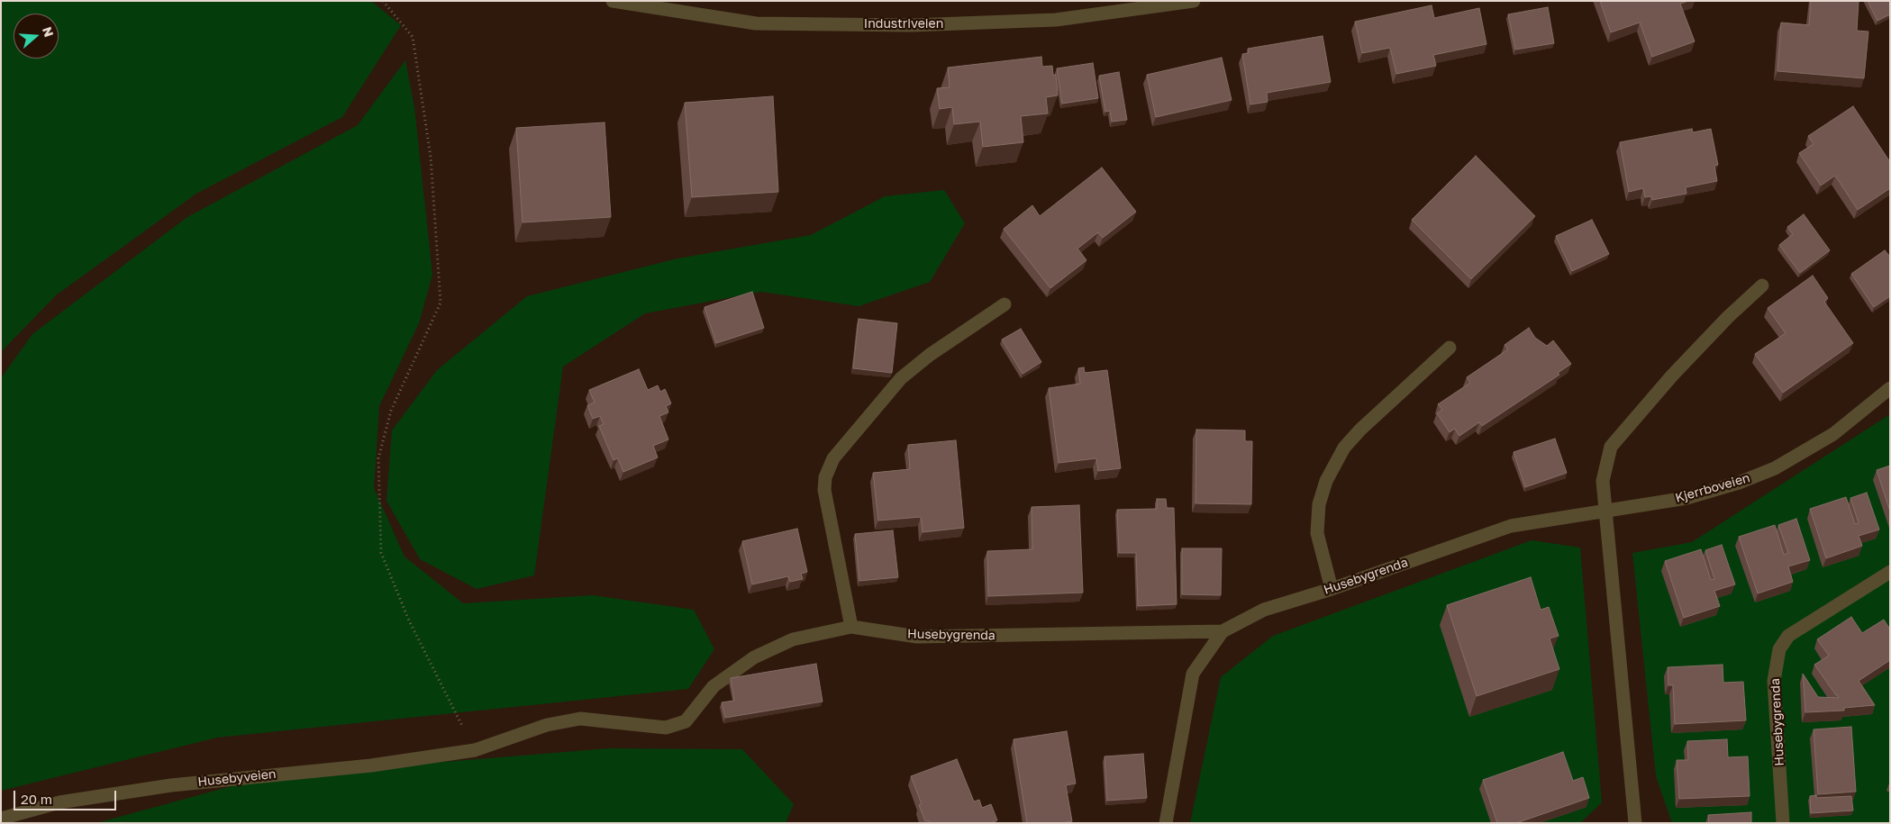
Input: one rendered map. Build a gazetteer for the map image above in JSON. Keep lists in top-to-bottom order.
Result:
{
  "streets": {
    "street": [
      "Industriveien",
      "Kjerrboveien",
      "Husebygrenda",
      "Husebyveien"
    ]
  },
  "crossings": [
    ["Kjerrboveien", "Husebygrenda"],
    ["Husebygrenda", "Husebyveien"]
  ],
  "scale_bar": "20 m",
  "north": "right"
}
